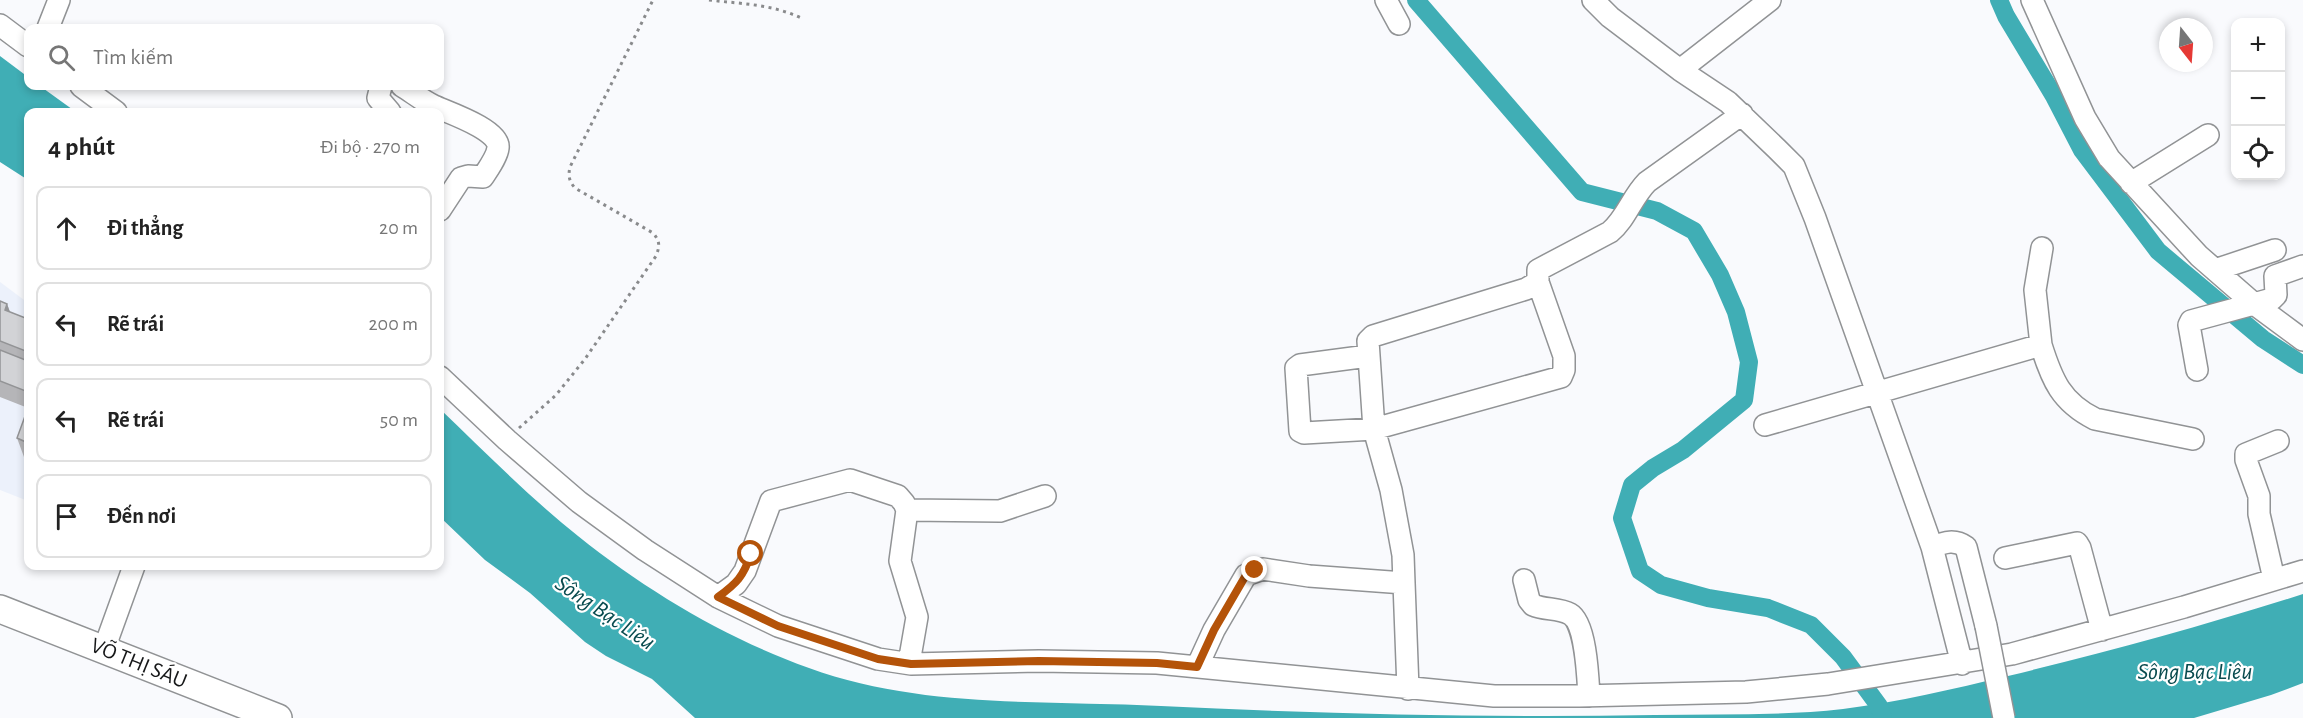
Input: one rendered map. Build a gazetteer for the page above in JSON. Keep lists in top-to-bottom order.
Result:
{
  "streets": {
    "main road": ["VÕ THỊ SÁU"]
  },
  "water": ["Sông Bạc Liêu"],
  "north": "bottom",
  "page": {
    "map_buttons": ["+", "−"],
    "search": "Tìm kiếm",
    "heading": ["4 phút", "Đi bộ · 270 m"],
    "list": [
      ["Đi thẳng", "20 m"],
      ["Rẽ trái", "200 m"],
      ["Rẽ trái", "50 m"],
      "Đến nơi"
    ]
  }
}
